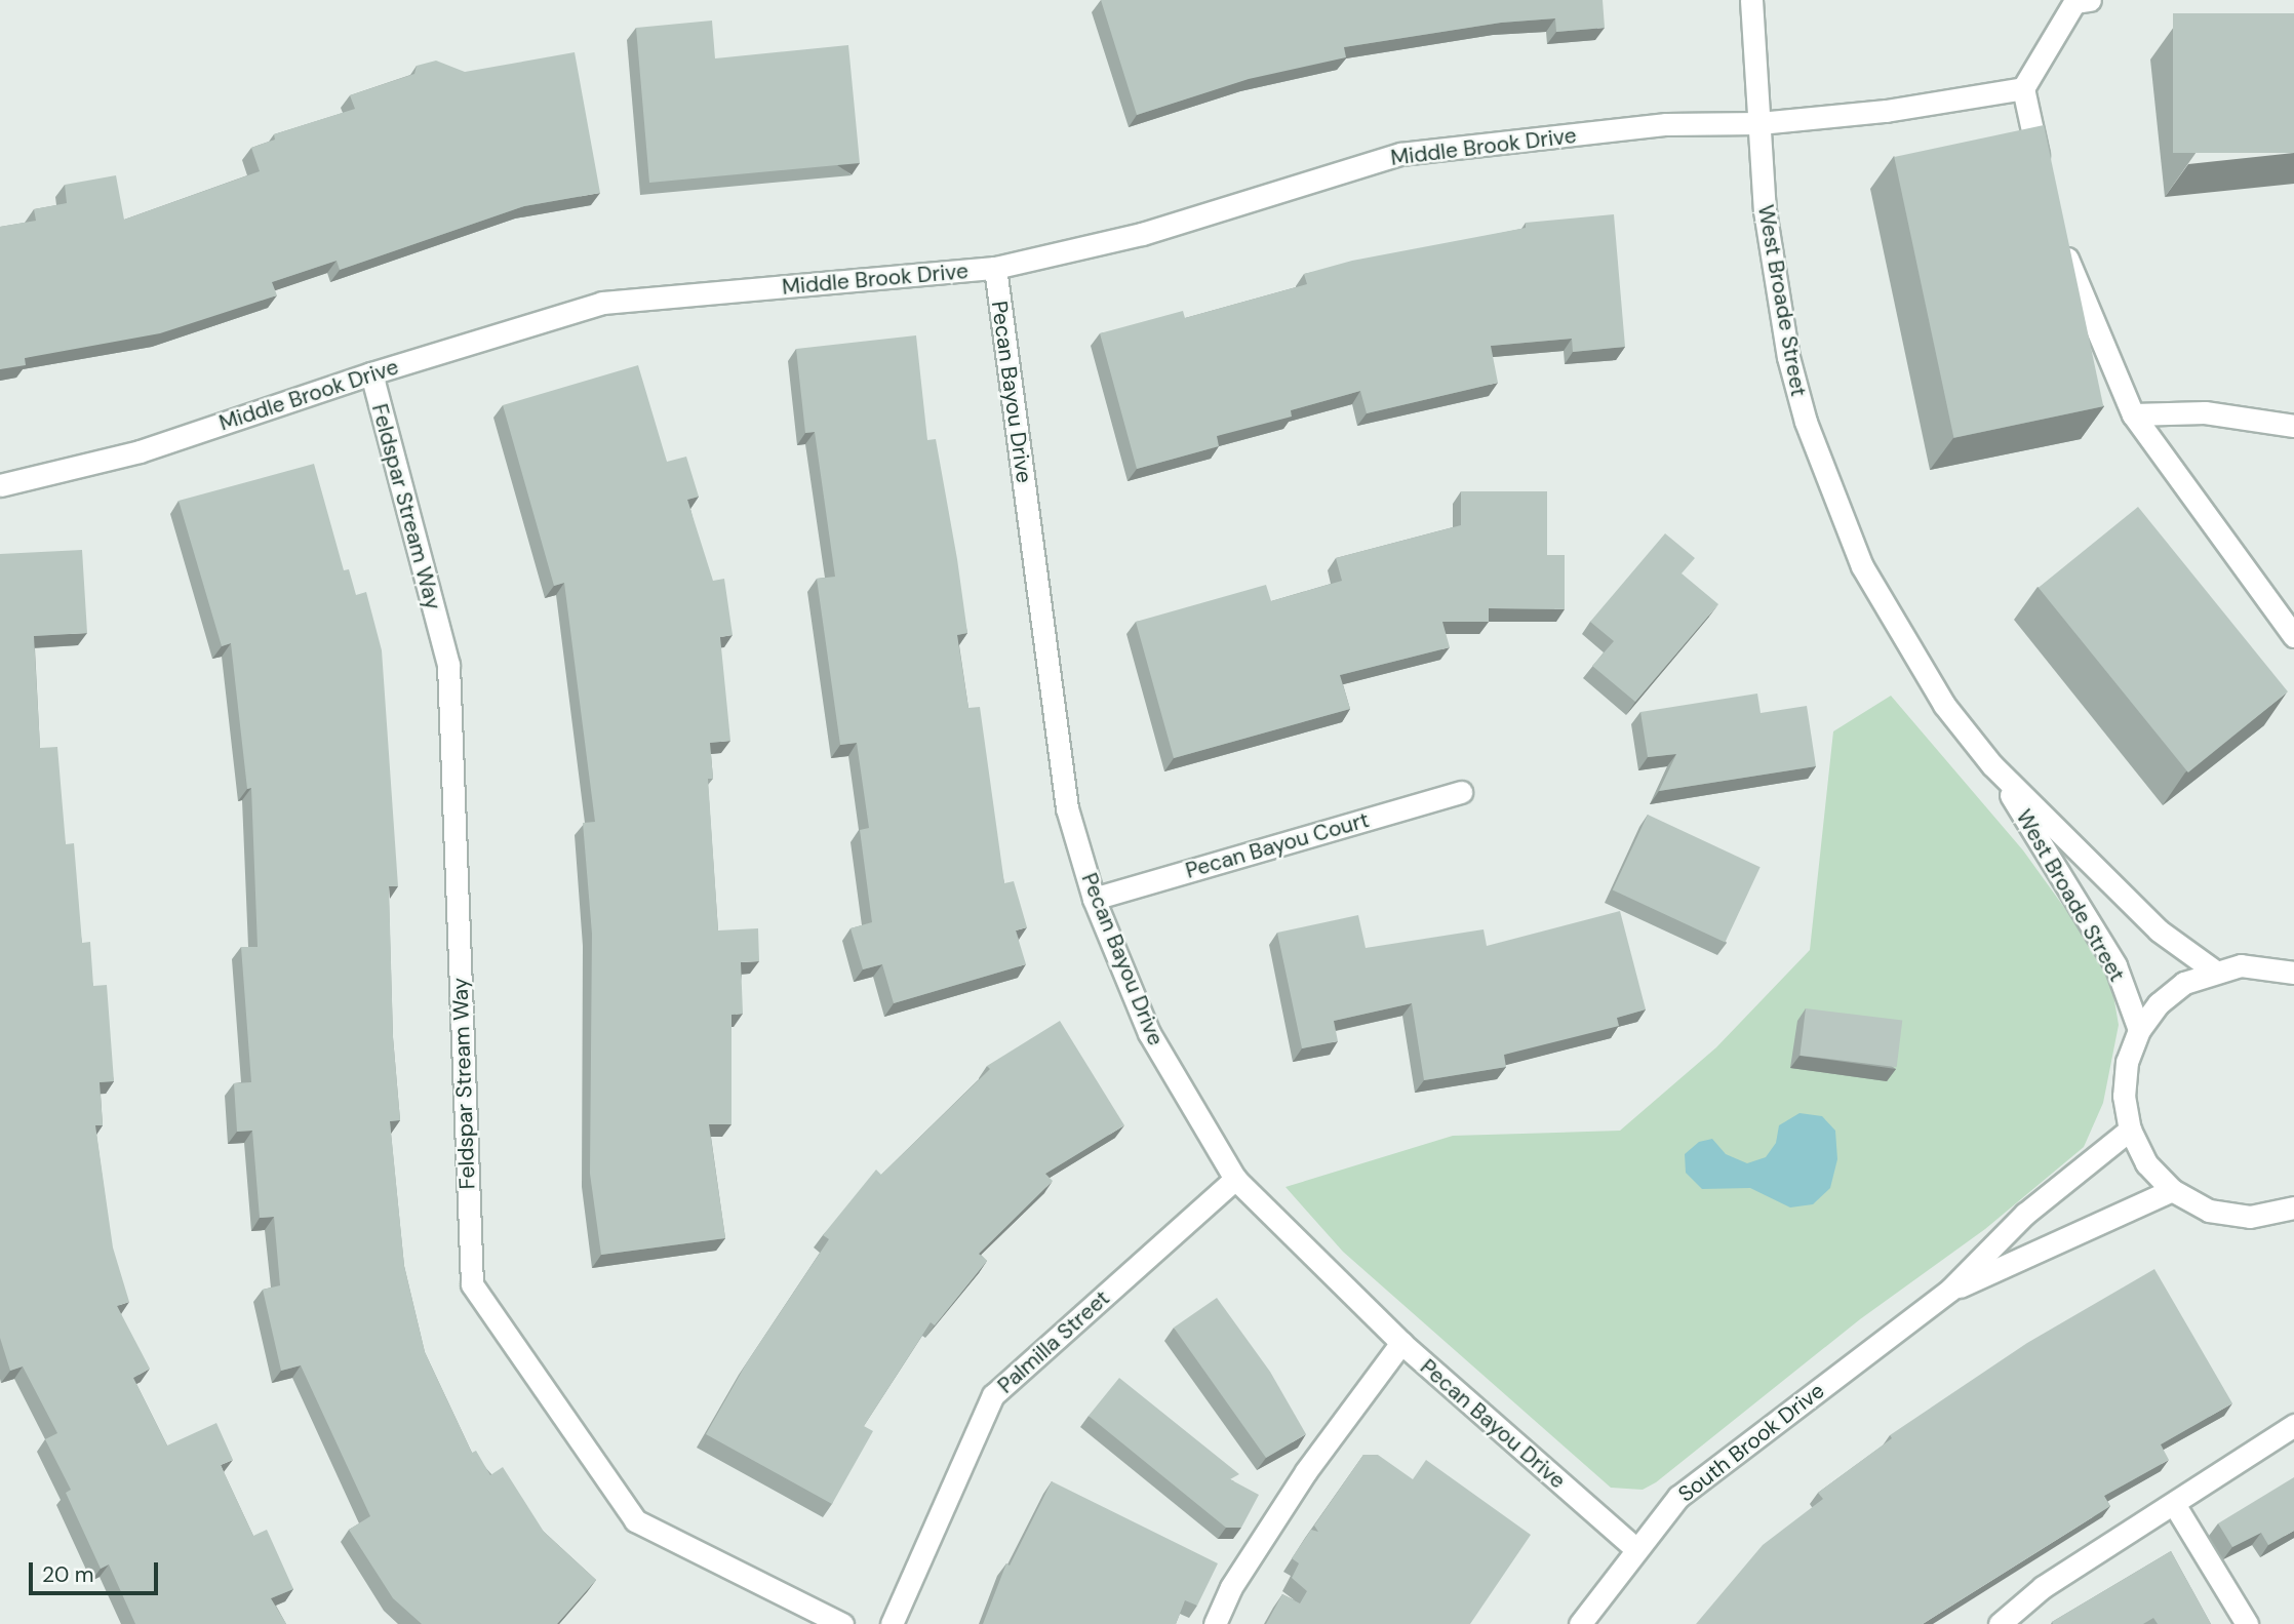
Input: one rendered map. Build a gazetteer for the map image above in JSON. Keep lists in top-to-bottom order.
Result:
{
  "streets": {
    "street": [
      "Middle Brook Drive",
      "West Broade Street",
      "Pecan Bayou Drive",
      "Feldspar Stream Way",
      "Pecan Bayou Court",
      "Palmilla Street",
      "South Brook Drive"
    ]
  },
  "crossings": [
    ["Middle Brook Drive", "West Broade Street"],
    ["Middle Brook Drive", "Pecan Bayou Drive"],
    ["Middle Brook Drive", "Feldspar Stream Way"],
    ["Pecan Bayou Drive", "Pecan Bayou Court"],
    ["Pecan Bayou Drive", "Palmilla Street"],
    ["Pecan Bayou Drive", "South Brook Drive"]
  ],
  "scale_bar": "20 m"
}
